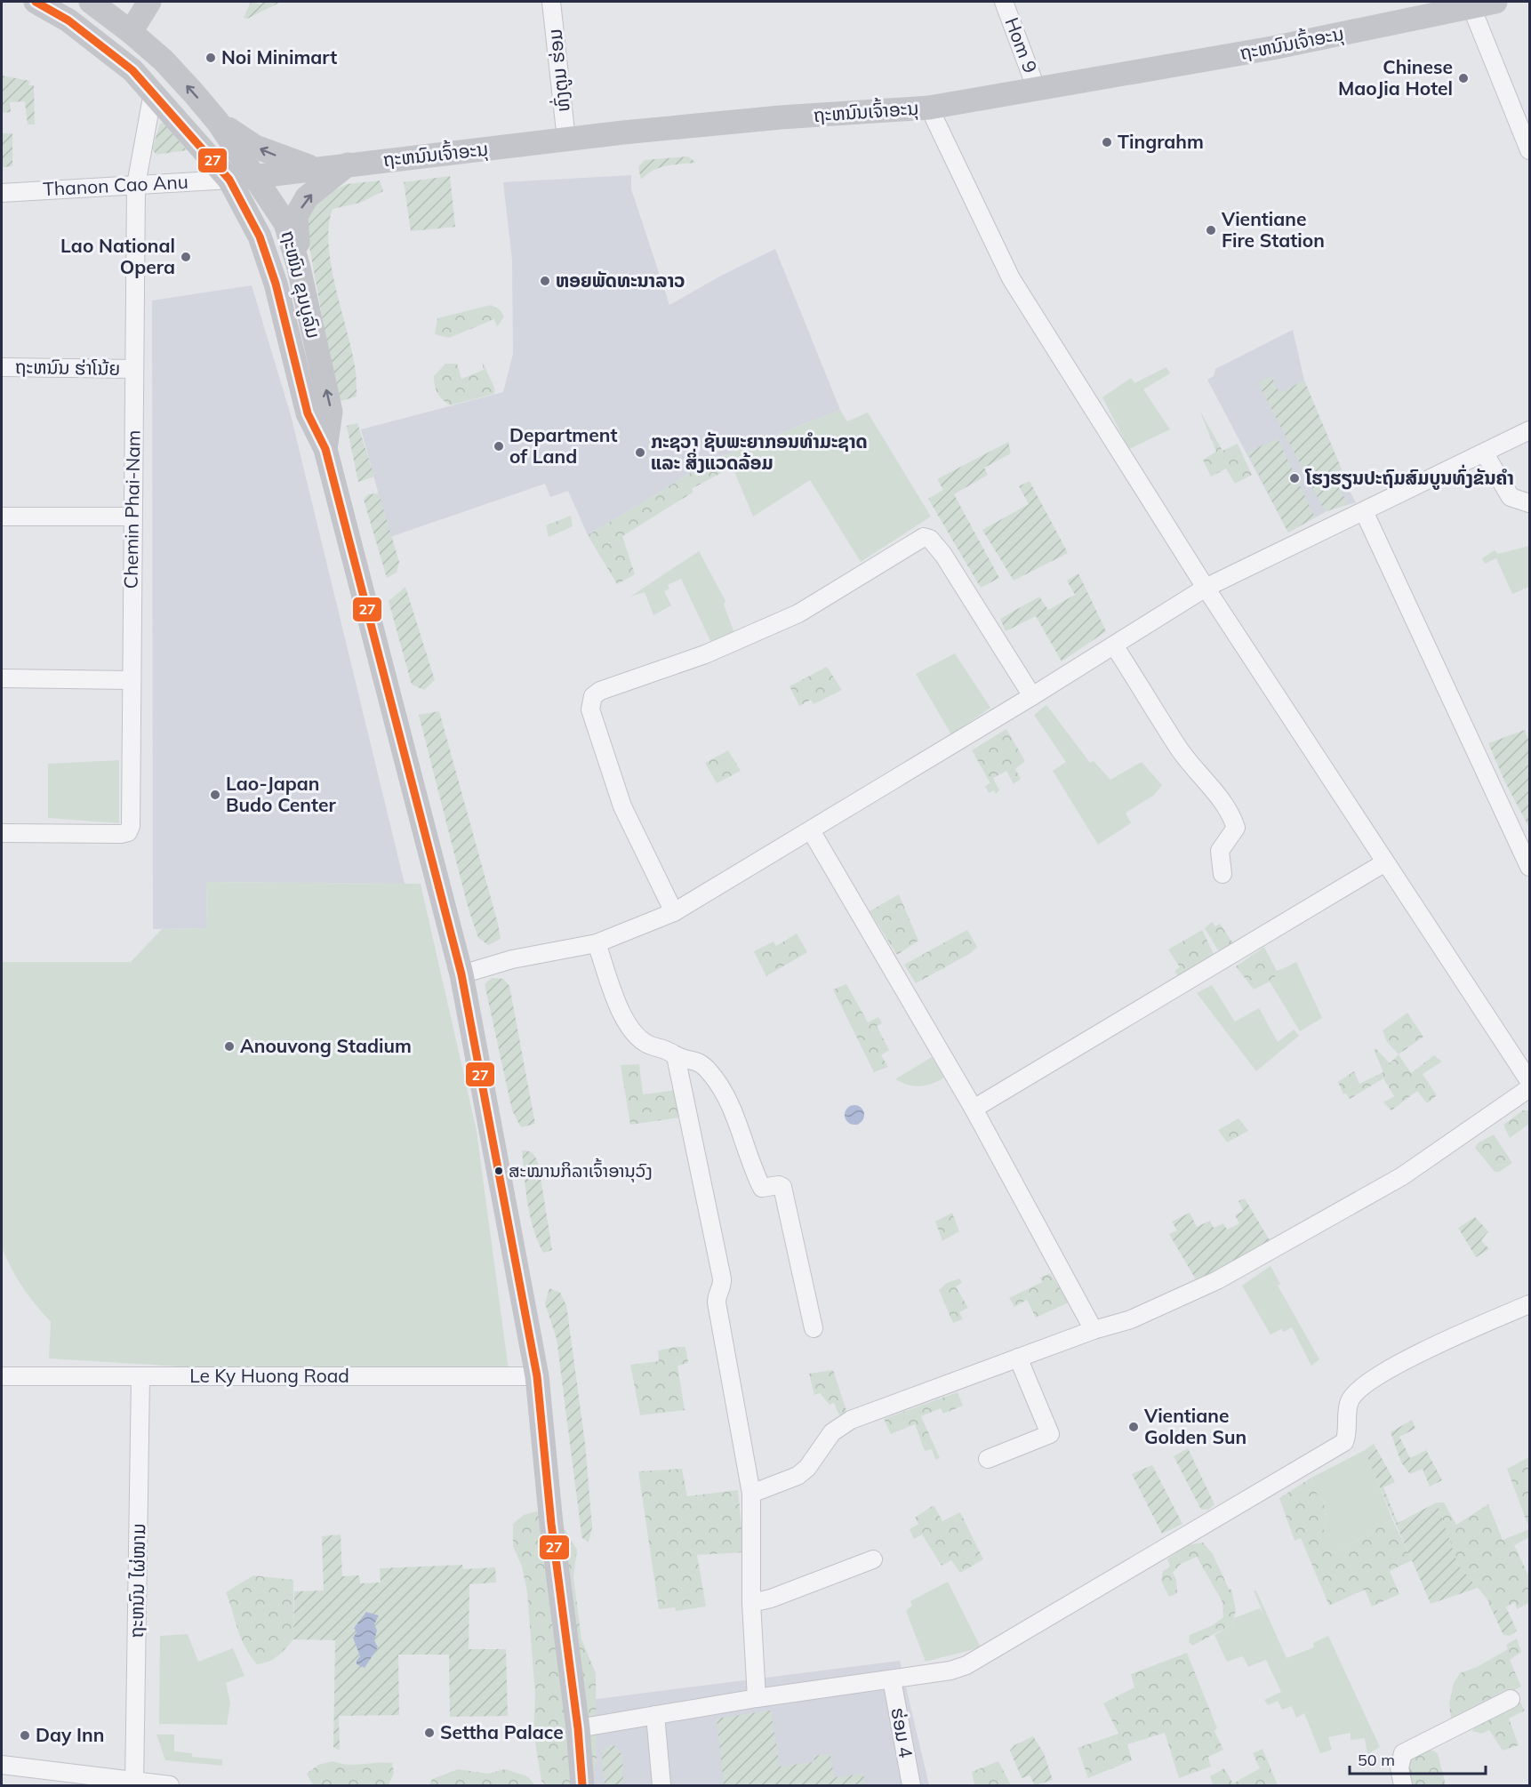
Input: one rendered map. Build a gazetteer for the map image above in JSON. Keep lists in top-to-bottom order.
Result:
{
  "streets": {
    "street": [
      "ຖະຫນົນເຈົ້າອະນຸ",
      "Hom 9",
      "ທົ່ງຕູມ ຮ່ອມ",
      "Thanon Cao Anu",
      "ຖະໜົນ ຂຸນບູລົມ",
      "ຖະຫນົນ ຮ່າໂນ້ຍ",
      "Chemin Phai-Nam",
      "Le Ky Huong Road",
      "ຖະຫນົນ ໄຜ່ໜາມ",
      "ຮ່ອມ 4"
    ]
  },
  "crossings": [
    ["ຖະຫນົນເຈົ້າອະນຸ", "Hom 9"],
    ["ຖະຫນົນເຈົ້າອະນຸ", "ທົ່ງຕູມ ຮ່ອມ"],
    ["ຖະຫນົນເຈົ້າອະນຸ", "Thanon Cao Anu"],
    ["ຖະຫນົນເຈົ້າອະນຸ", "ຖະໜົນ ຂຸນບູລົມ"],
    ["Thanon Cao Anu", "ຖະໜົນ ຂຸນບູລົມ"],
    ["Thanon Cao Anu", "Chemin Phai-Nam"],
    ["ຖະໜົນ ຂຸນບູລົມ", "Chemin Phai-Nam"],
    ["ຖະໜົນ ຂຸນບູລົມ", "Le Ky Huong Road"],
    ["ຖະຫນົນ ຮ່າໂນ້ຍ", "Chemin Phai-Nam"],
    ["Le Ky Huong Road", "ຖະຫນົນ ໄຜ່ໜາມ"]
  ],
  "places": [
    "Noi Minimart",
    "Chinese MaoJia Hotel",
    "Tingrahm",
    "Vientiane Fire Station",
    "Lao National Opera",
    "ຫອຍພັດທະນາລາວ",
    "Department of Land",
    "ກະຊວງ ຊັບພະຍາກອນທຳມະຊາດ ແລະ ສິ່ງແວດລ້ອມ",
    "ໂຮງຮຽນປະຖົມສົມບູນທົ່ງຂັນຄຳ",
    "Lao-Japan Budo Center",
    "Anouvong Stadium",
    "ສະໝານກິລາເຈົ້າອານຸວົງ",
    "Vientiane Golden Sun",
    "Settha Palace",
    "Day Inn"
  ],
  "lines": ["transit line 27"],
  "scale_bar": "50 m"
}
